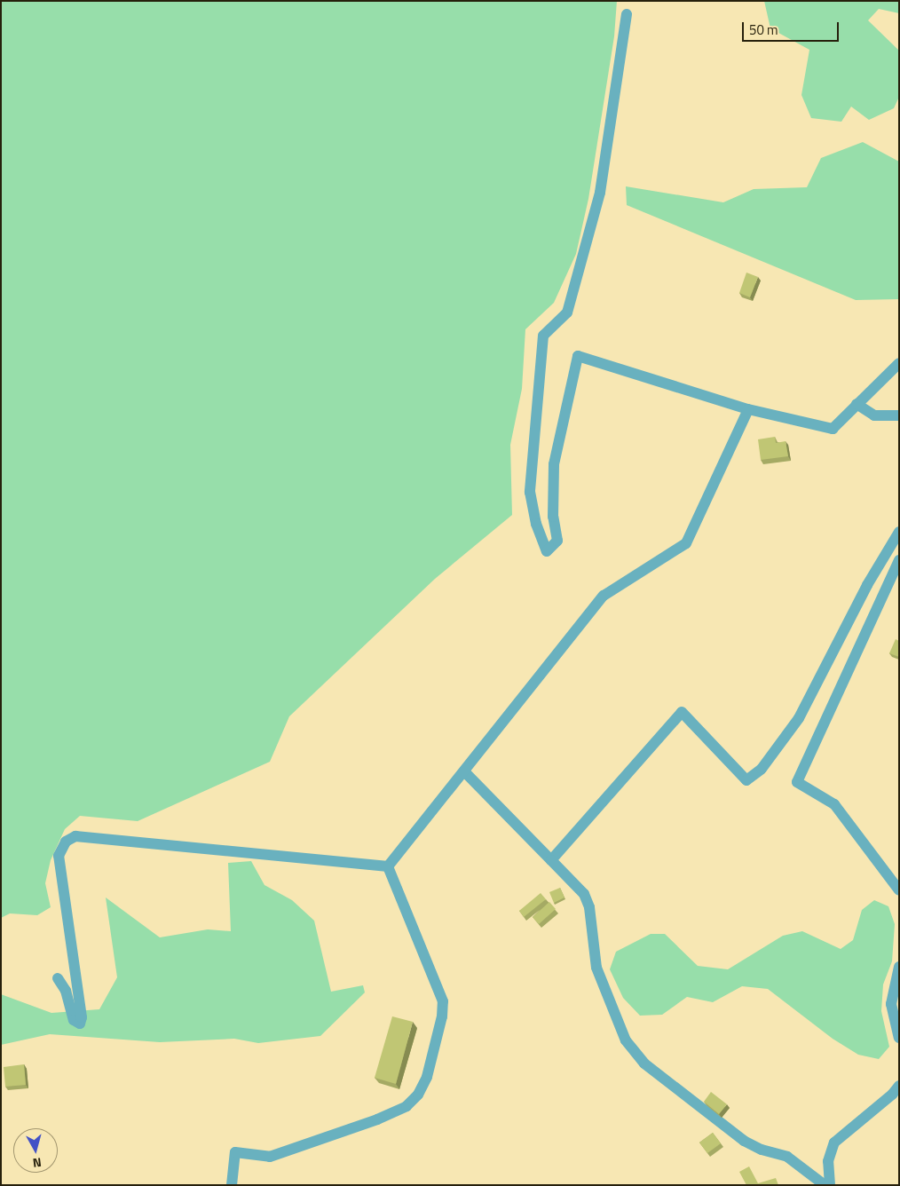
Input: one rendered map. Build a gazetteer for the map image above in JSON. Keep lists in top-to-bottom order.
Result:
{
  "scale_bar": "50 m",
  "north": "bottom"
}
